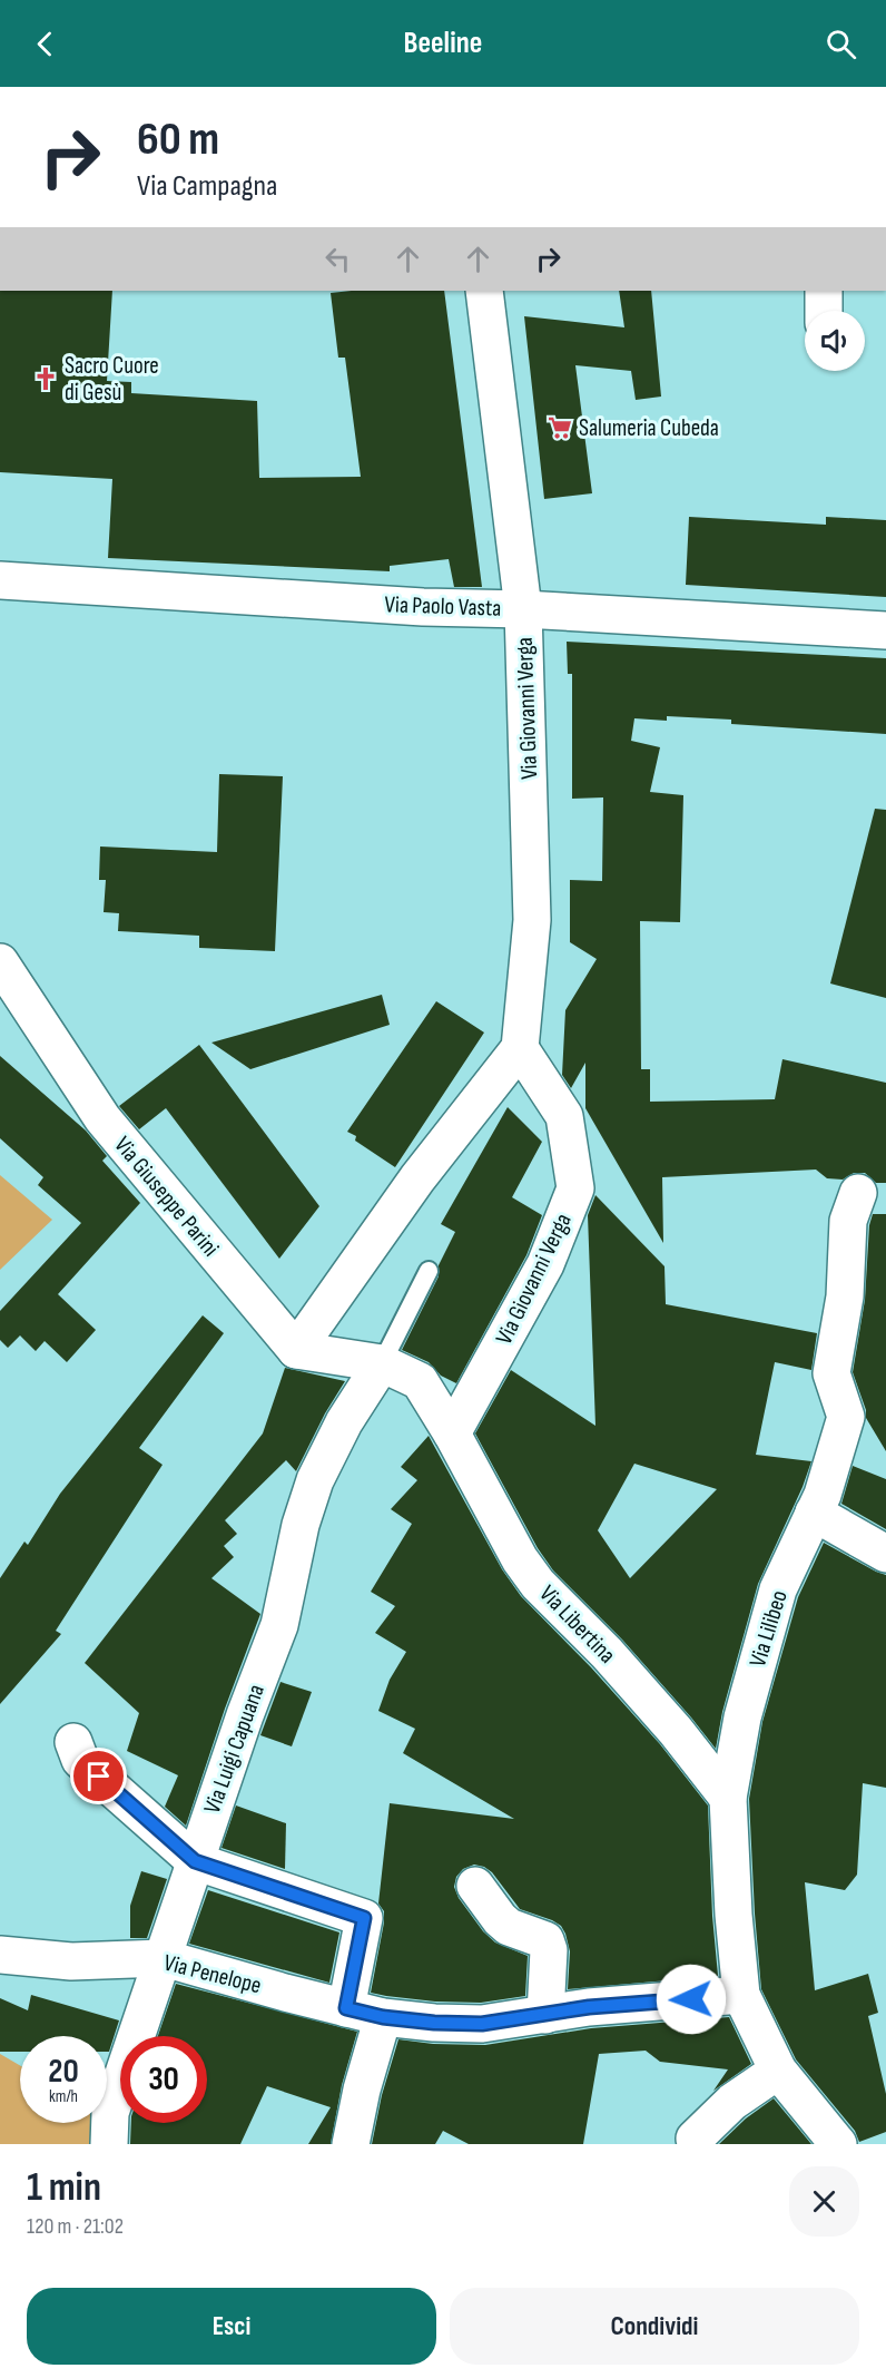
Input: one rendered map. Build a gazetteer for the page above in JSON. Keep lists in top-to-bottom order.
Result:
{
  "streets": {
    "street": [
      "Via Paolo Vasta",
      "Via Giovanni Verga",
      "Via Giuseppe Parini",
      "Via Libertina",
      "Via Lilibeo",
      "Via Luigi Capuana",
      "Via Penelope"
    ]
  },
  "crossings": [
    ["Via Paolo Vasta", "Via Giovanni Verga"],
    ["Via Giovanni Verga", "Via Libertina"],
    ["Via Libertina", "Via Lilibeo"],
    ["Via Lilibeo", "Via Penelope"],
    ["Via Luigi Capuana", "Via Penelope"]
  ],
  "places": {
    "church": ["Sacro Cuore di Gesù"],
    "supermarket": ["Salumeria Cubeda"]
  },
  "page": {
    "header": "Beeline",
    "turn": ["60 m", "Via Campagna"],
    "speed": "20 km/h",
    "limit": "30",
    "heading": ["1 min", "120 m · 21:02"],
    "buttons": ["Esci", "Condividi"]
  }
}
